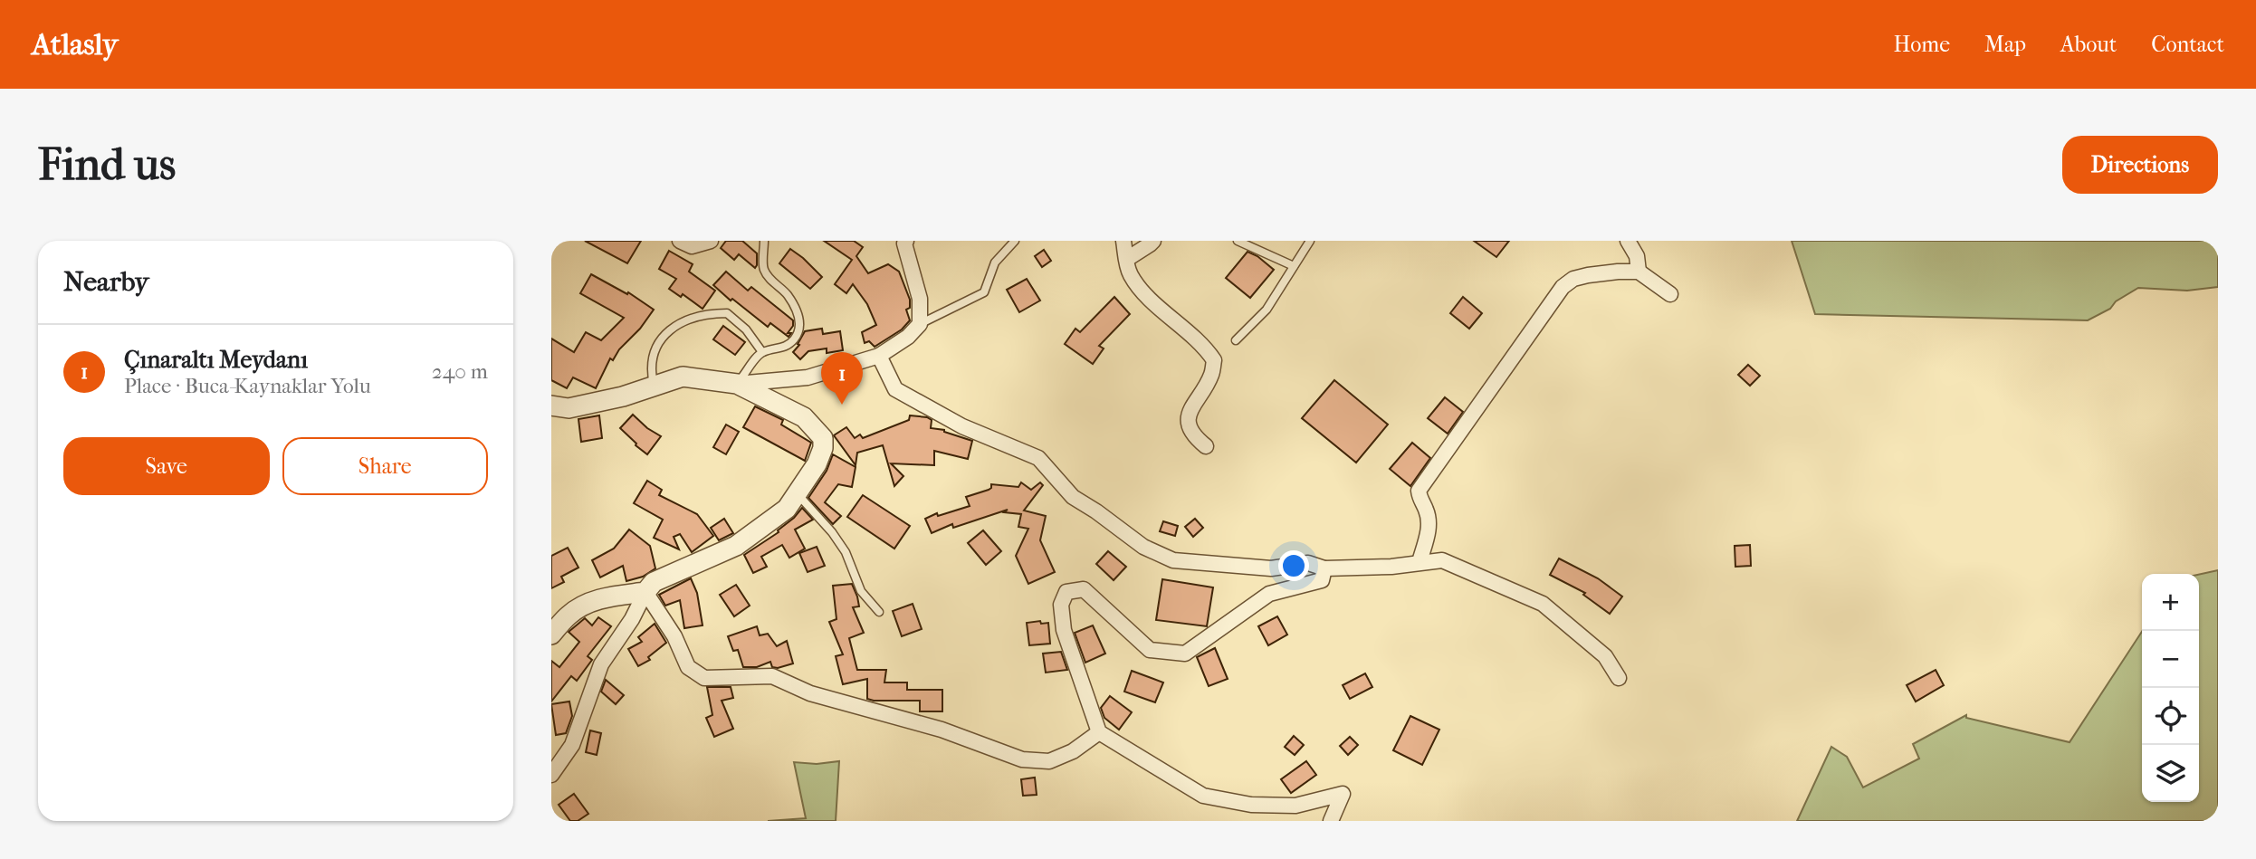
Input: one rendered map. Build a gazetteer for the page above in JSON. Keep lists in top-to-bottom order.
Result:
{
  "page": {
    "header": "Atlasly",
    "nav": [
      "Home",
      "Map",
      "About",
      "Contact"
    ],
    "buttons": [
      "Directions",
      ["Save", "Share"]
    ],
    "title": "Find us",
    "heading": "Nearby",
    "list": [
      {
        "mark": "1",
        "name": "Çınaraltı Meydanı",
        "note": "Place · Buca-Kaynaklar Yolu",
        "value": "240 m"
      }
    ],
    "pins": "1",
    "map_buttons": ["+", "−"]
  }
}
